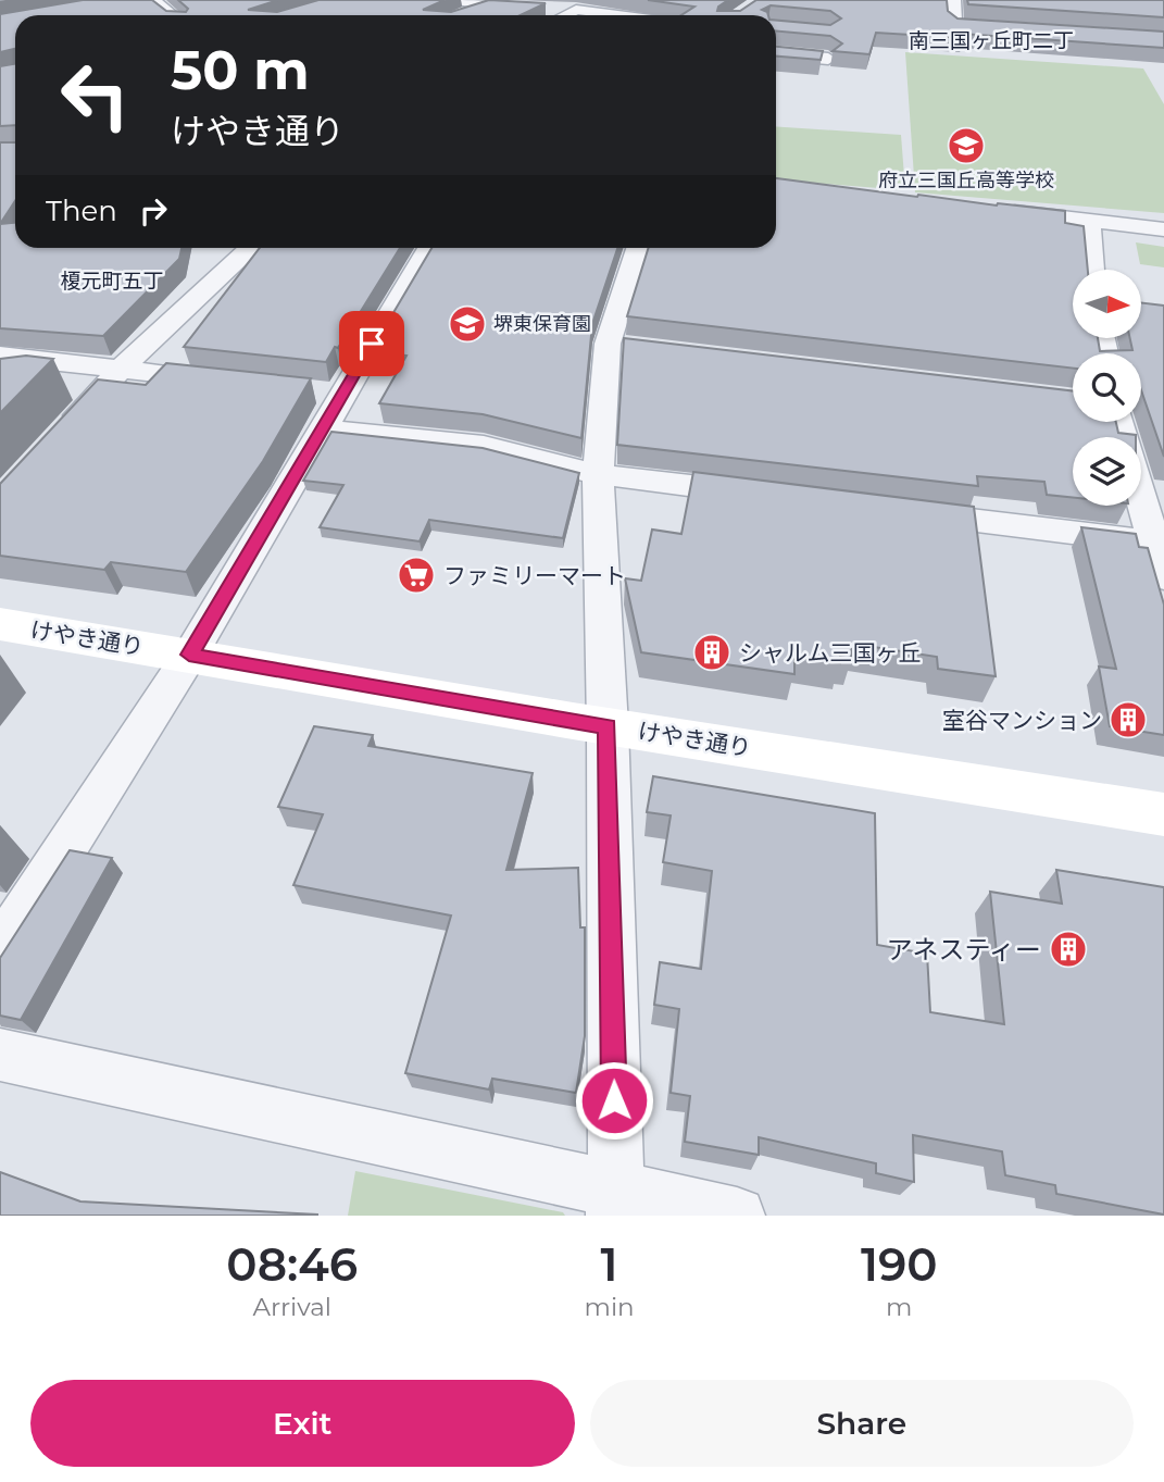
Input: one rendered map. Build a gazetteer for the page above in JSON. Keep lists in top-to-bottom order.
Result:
{
  "streets": {
    "street": ["けやき通り"]
  },
  "districts": ["南三国ヶ丘町二丁", "榎元町五丁"],
  "places": {
    "school or university": ["府立三国丘高等学校", "堺東保育園"],
    "supermarket": ["ファミリーマート"],
    "building": ["シャルム三国ヶ丘", "室谷マンション", "アネスティー"]
  },
  "north": "right",
  "page": {
    "turn": ["50 m", "けやき通り"],
    "then": "Then",
    "eta": [
      "08:46",
      "Arrival",
      "1",
      "min",
      "190",
      "m"
    ],
    "buttons": ["Exit", "Share"]
  }
}
